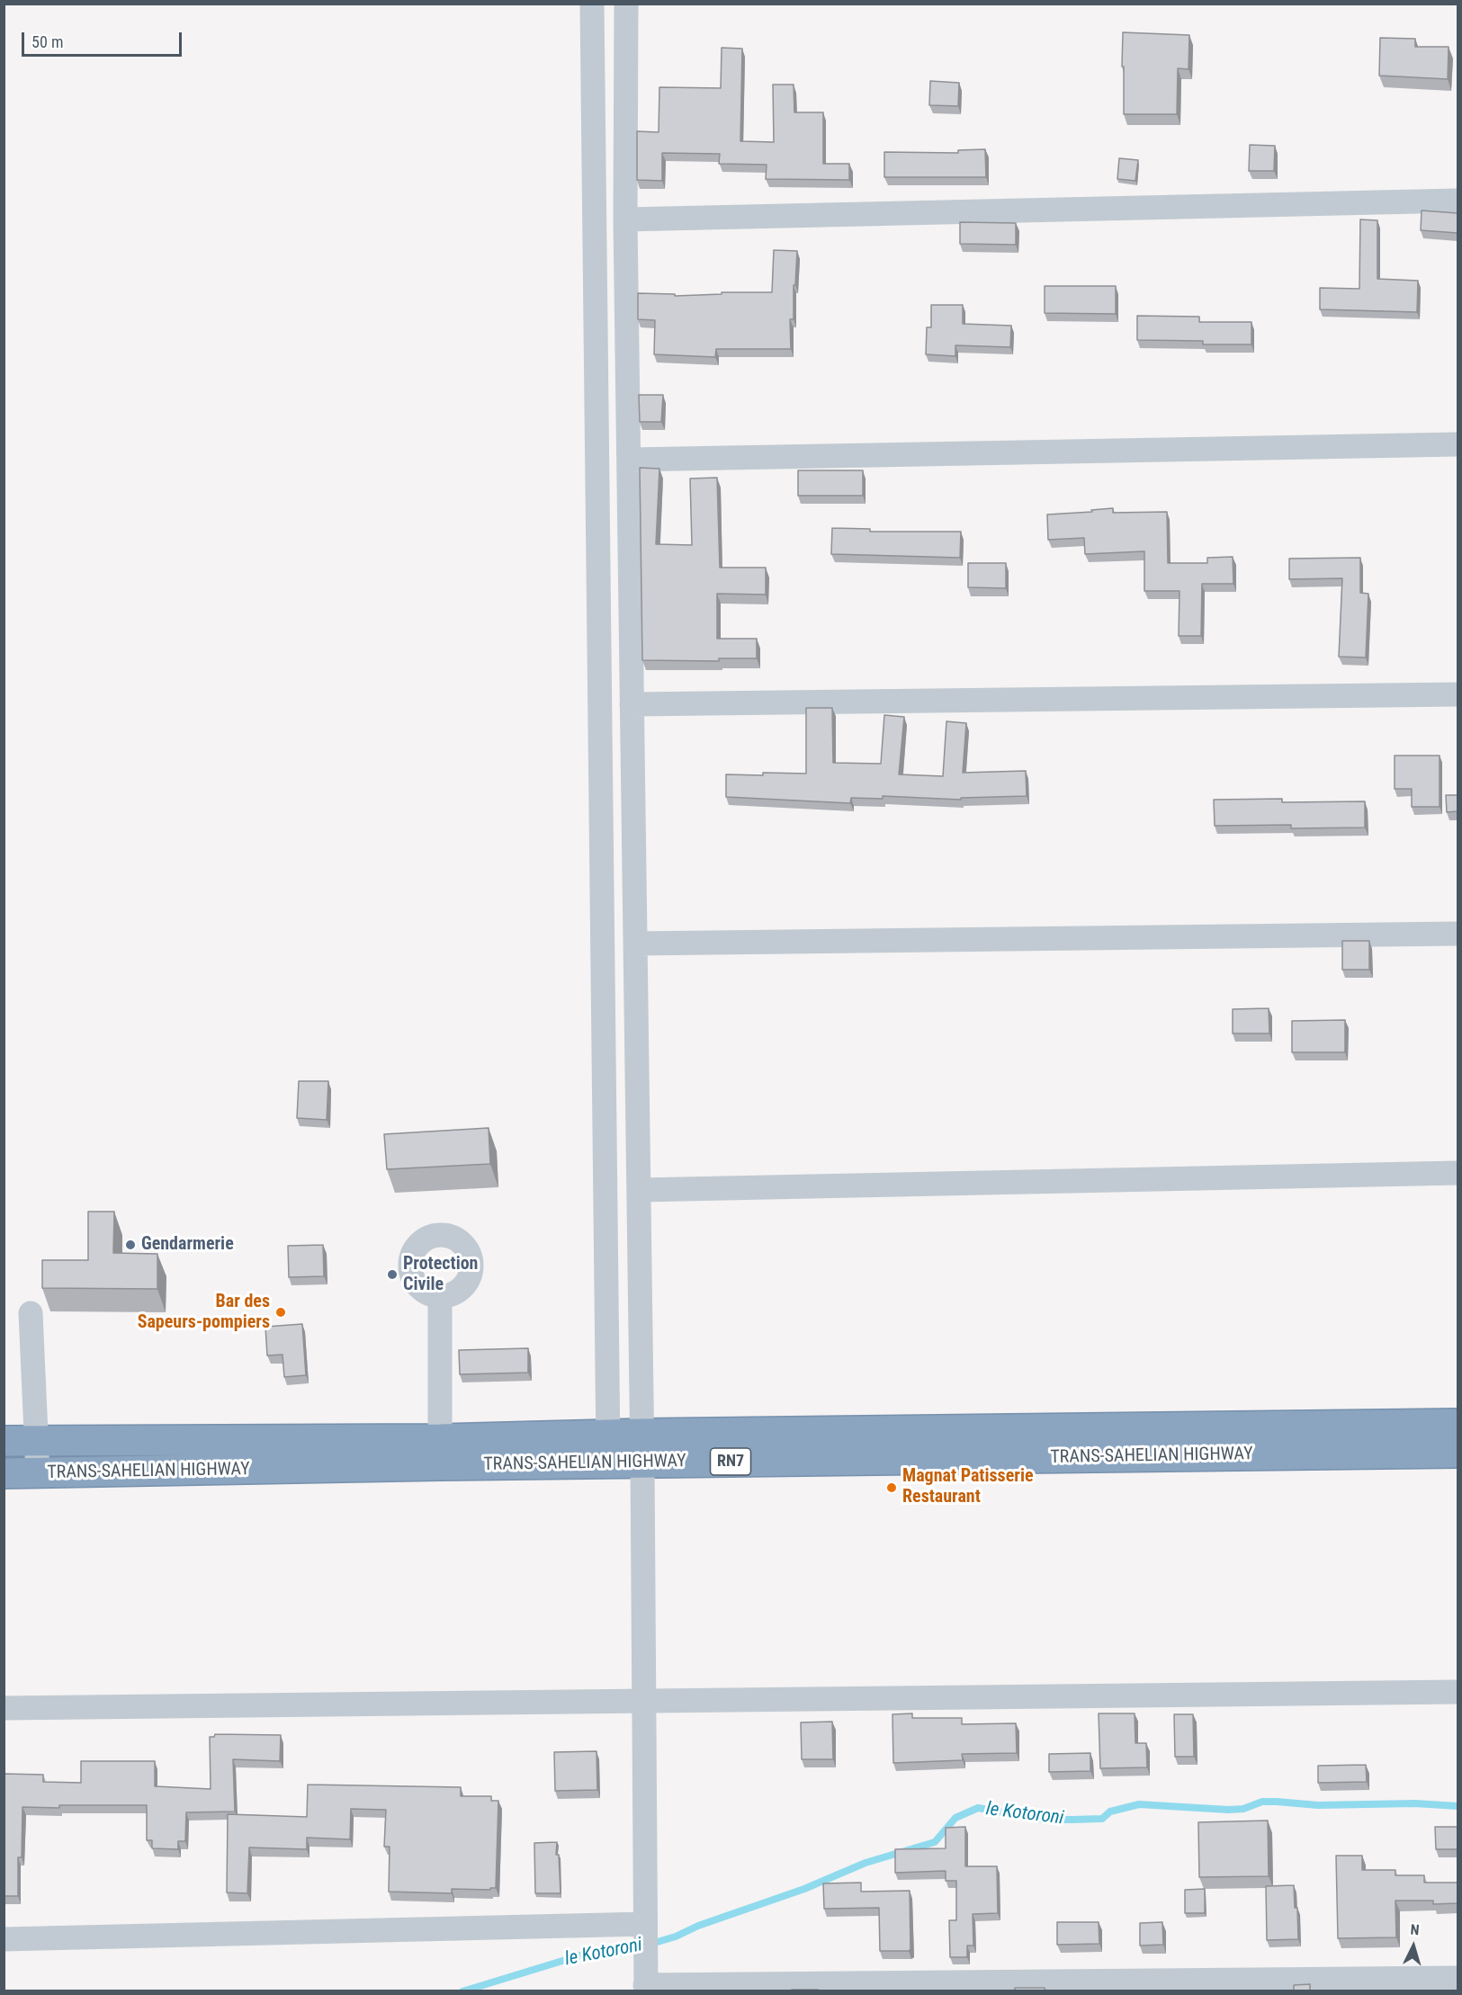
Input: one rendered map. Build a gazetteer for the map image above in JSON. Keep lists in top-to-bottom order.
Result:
{
  "streets": {
    "highway": ["TRANS-SAHELIAN HIGHWAY", "RN7"]
  },
  "water": ["le Kotoroni"],
  "places": [
    "Gendarmerie",
    "Protection Civile",
    "Bar des Sapeurs-pompiers",
    "Magnat Patisserie Restaurant"
  ],
  "scale_bar": "50 m",
  "north": "top"
}
